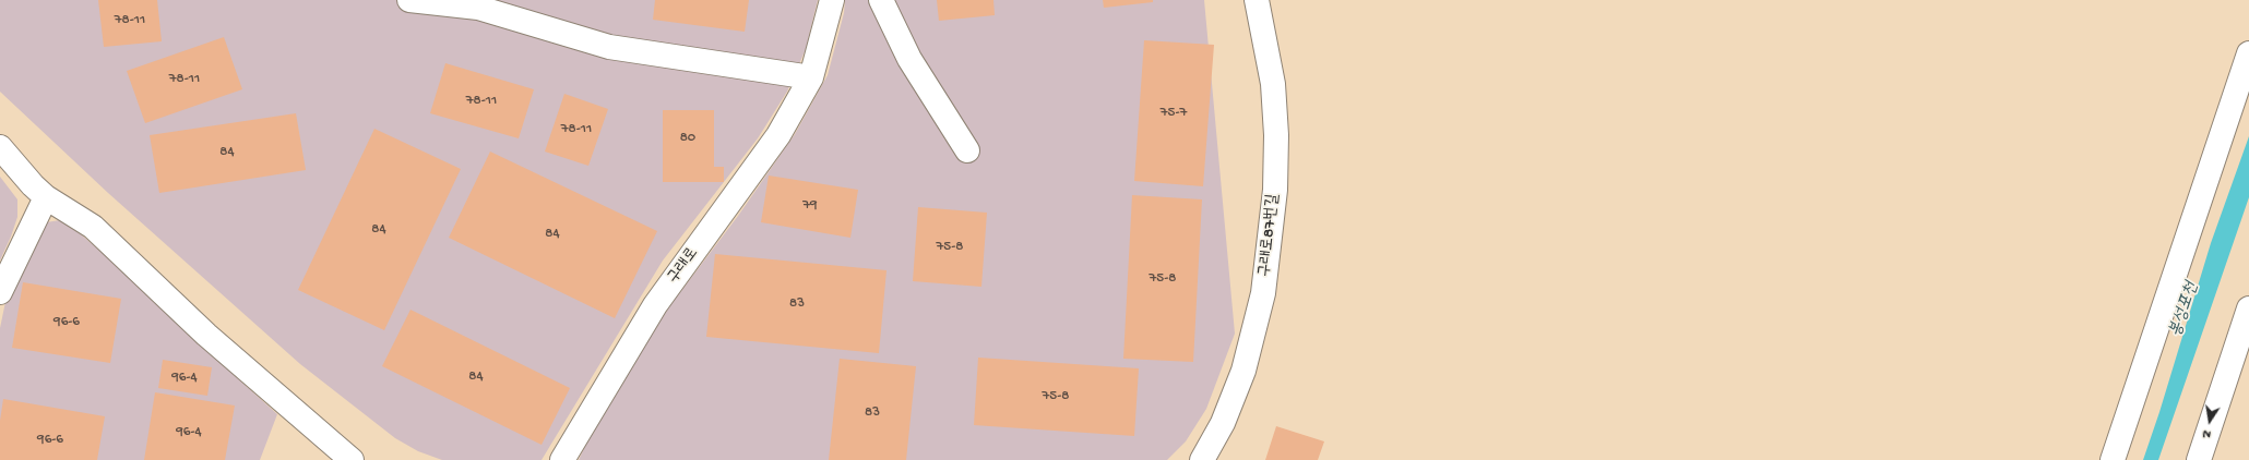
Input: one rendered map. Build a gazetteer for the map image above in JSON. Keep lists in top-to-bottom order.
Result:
{
  "streets": {
    "street": ["구래로87번길", "구래로"]
  },
  "water": ["봉성포천"],
  "house_numbers": [
    "78-11",
    "78-11",
    "78-11",
    "75-7",
    "78-11",
    "80",
    "84",
    "79",
    "84",
    "84",
    "75-8",
    "75-8",
    "83",
    "96-6",
    "84",
    "96-4",
    "75-8",
    "83",
    "96-4",
    "96-6"
  ],
  "north": "bottom"
}
